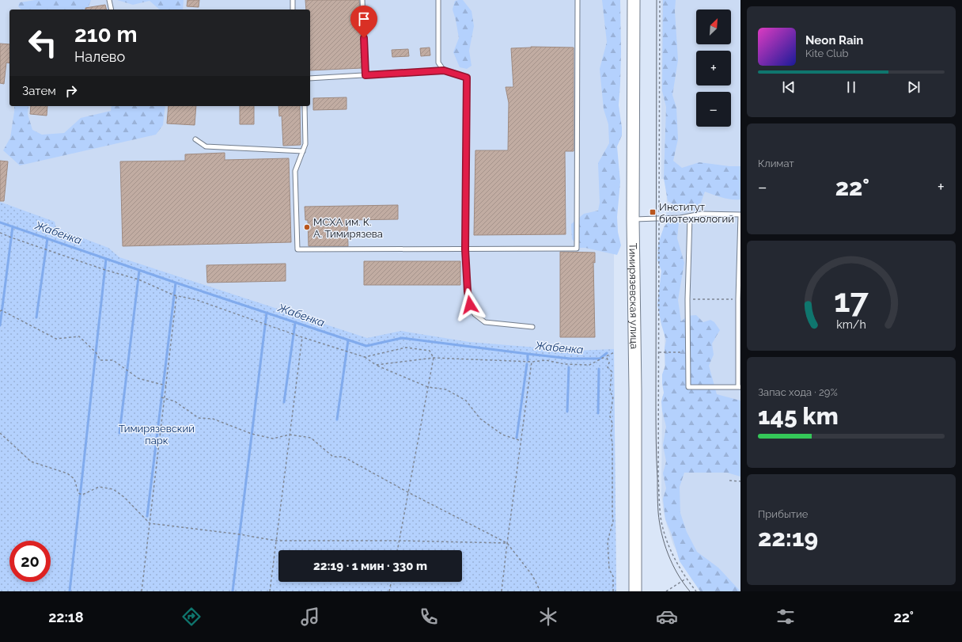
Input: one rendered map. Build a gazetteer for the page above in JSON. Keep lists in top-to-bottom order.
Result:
{
  "streets": {
    "main road": ["Тимирязевская улица"]
  },
  "water": ["Жабенка"],
  "parks": ["Тимирязевский парк"],
  "places": {
    "transit": ["Институт биотехнологий"],
    "other": ["МСХА им. К. А. Тимирязева"]
  },
  "north": "top right",
  "page": {
    "map_buttons": ["+", "−"],
    "turn": ["210 m", "Налево"],
    "song": ["Neon Rain", "Kite Club"],
    "then": "Затем",
    "tile": [
      "Климат",
      ["Запас хода · 29%", "145 km"],
      ["Прибытие", "22:19"]
    ],
    "heat": ["−", "22°", "+"],
    "limit": "20",
    "trip": "22:19 · 1 мин · 330 m",
    "tabs": ["22:18", "22°"],
    "gauge": ["17", "km/h"]
  }
}
